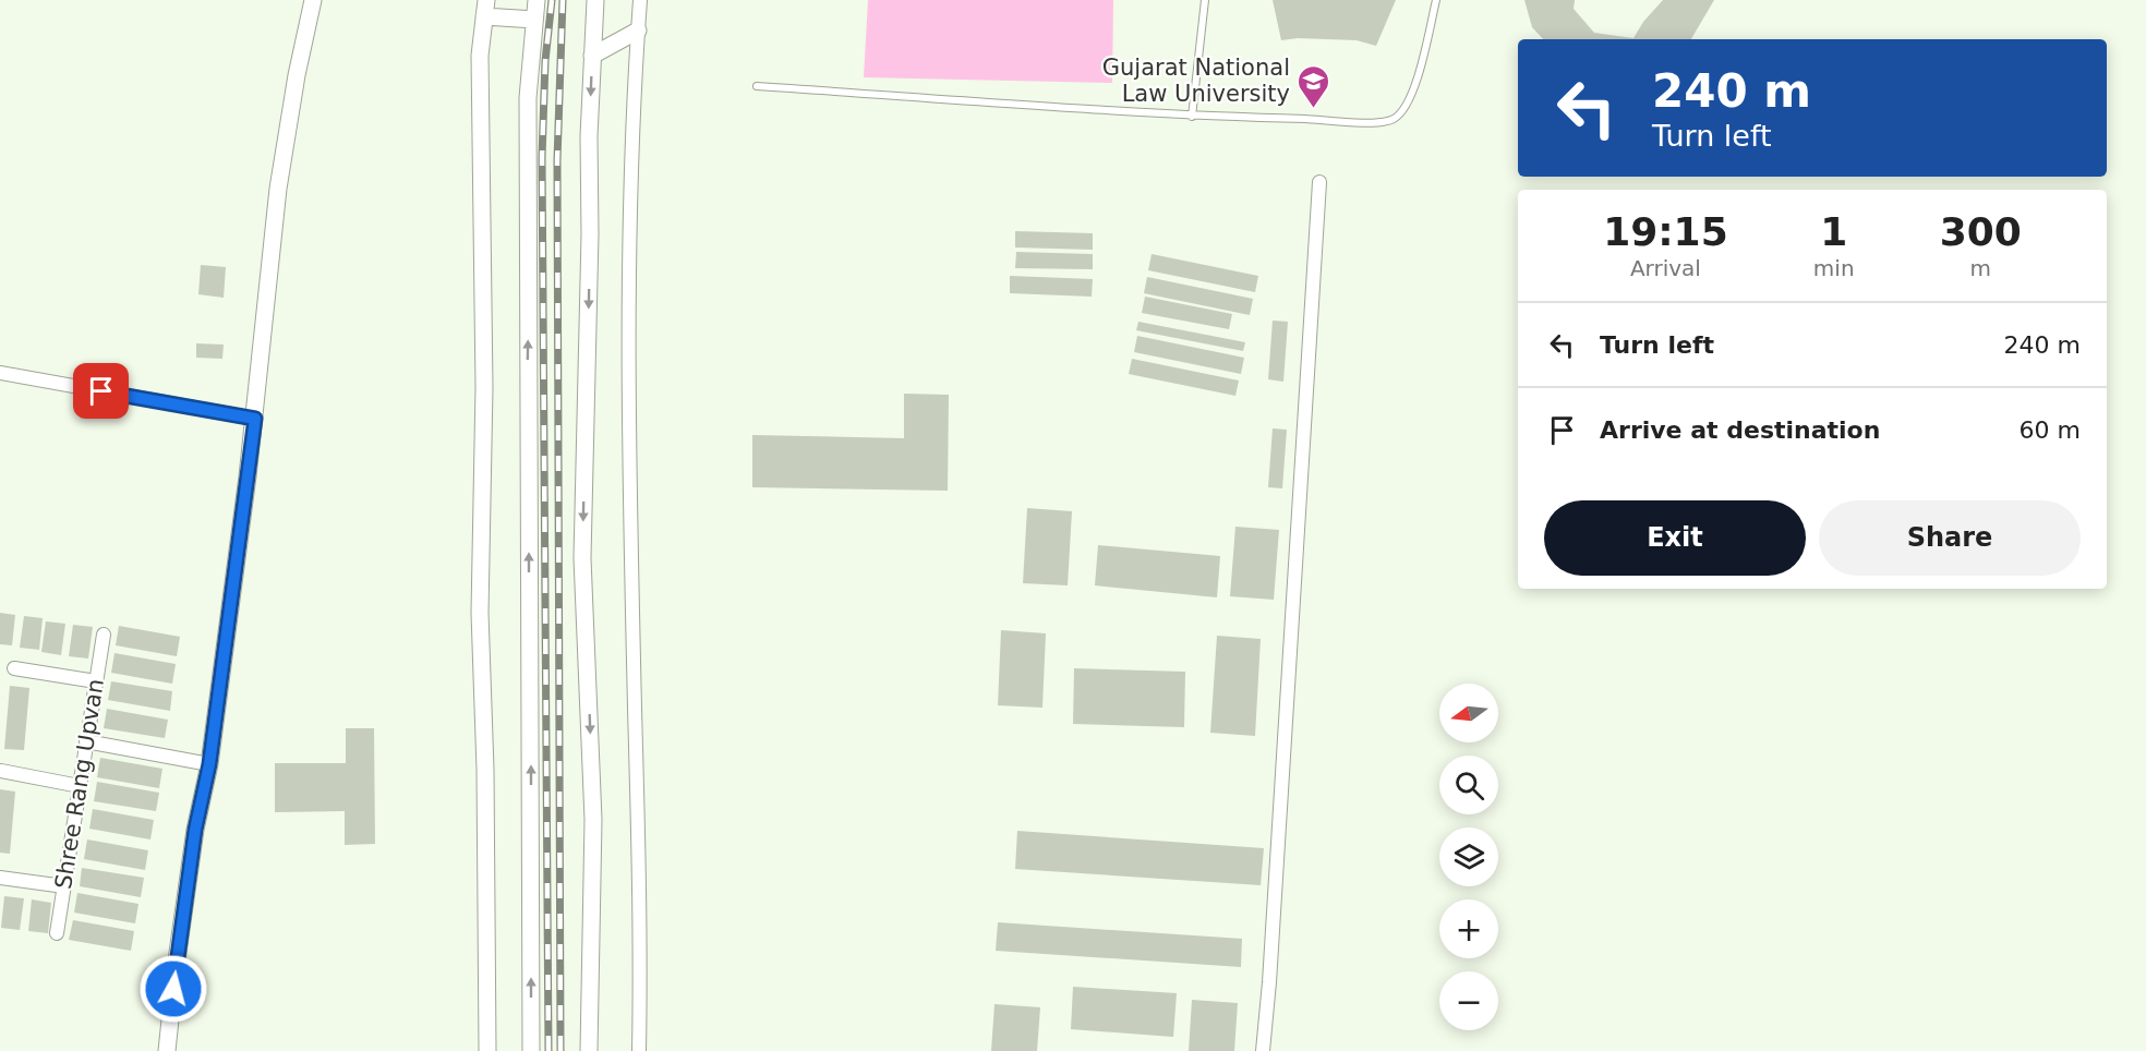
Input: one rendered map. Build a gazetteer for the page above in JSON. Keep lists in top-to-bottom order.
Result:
{
  "streets": {
    "street": ["Shree Rang Upvan"]
  },
  "places": {
    "school or university": ["Gujarat National Law University"]
  },
  "north": "left",
  "page": {
    "turn": ["240 m", "Turn left"],
    "eta": [
      "19:15",
      "Arrival",
      "1",
      "min",
      "300",
      "m"
    ],
    "list": [
      {
        "name": "Turn left",
        "value": "240 m"
      },
      {
        "name": "Arrive at destination",
        "value": "60 m"
      }
    ],
    "buttons": ["Exit", "Share"],
    "map_buttons": ["+", "−"]
  }
}
